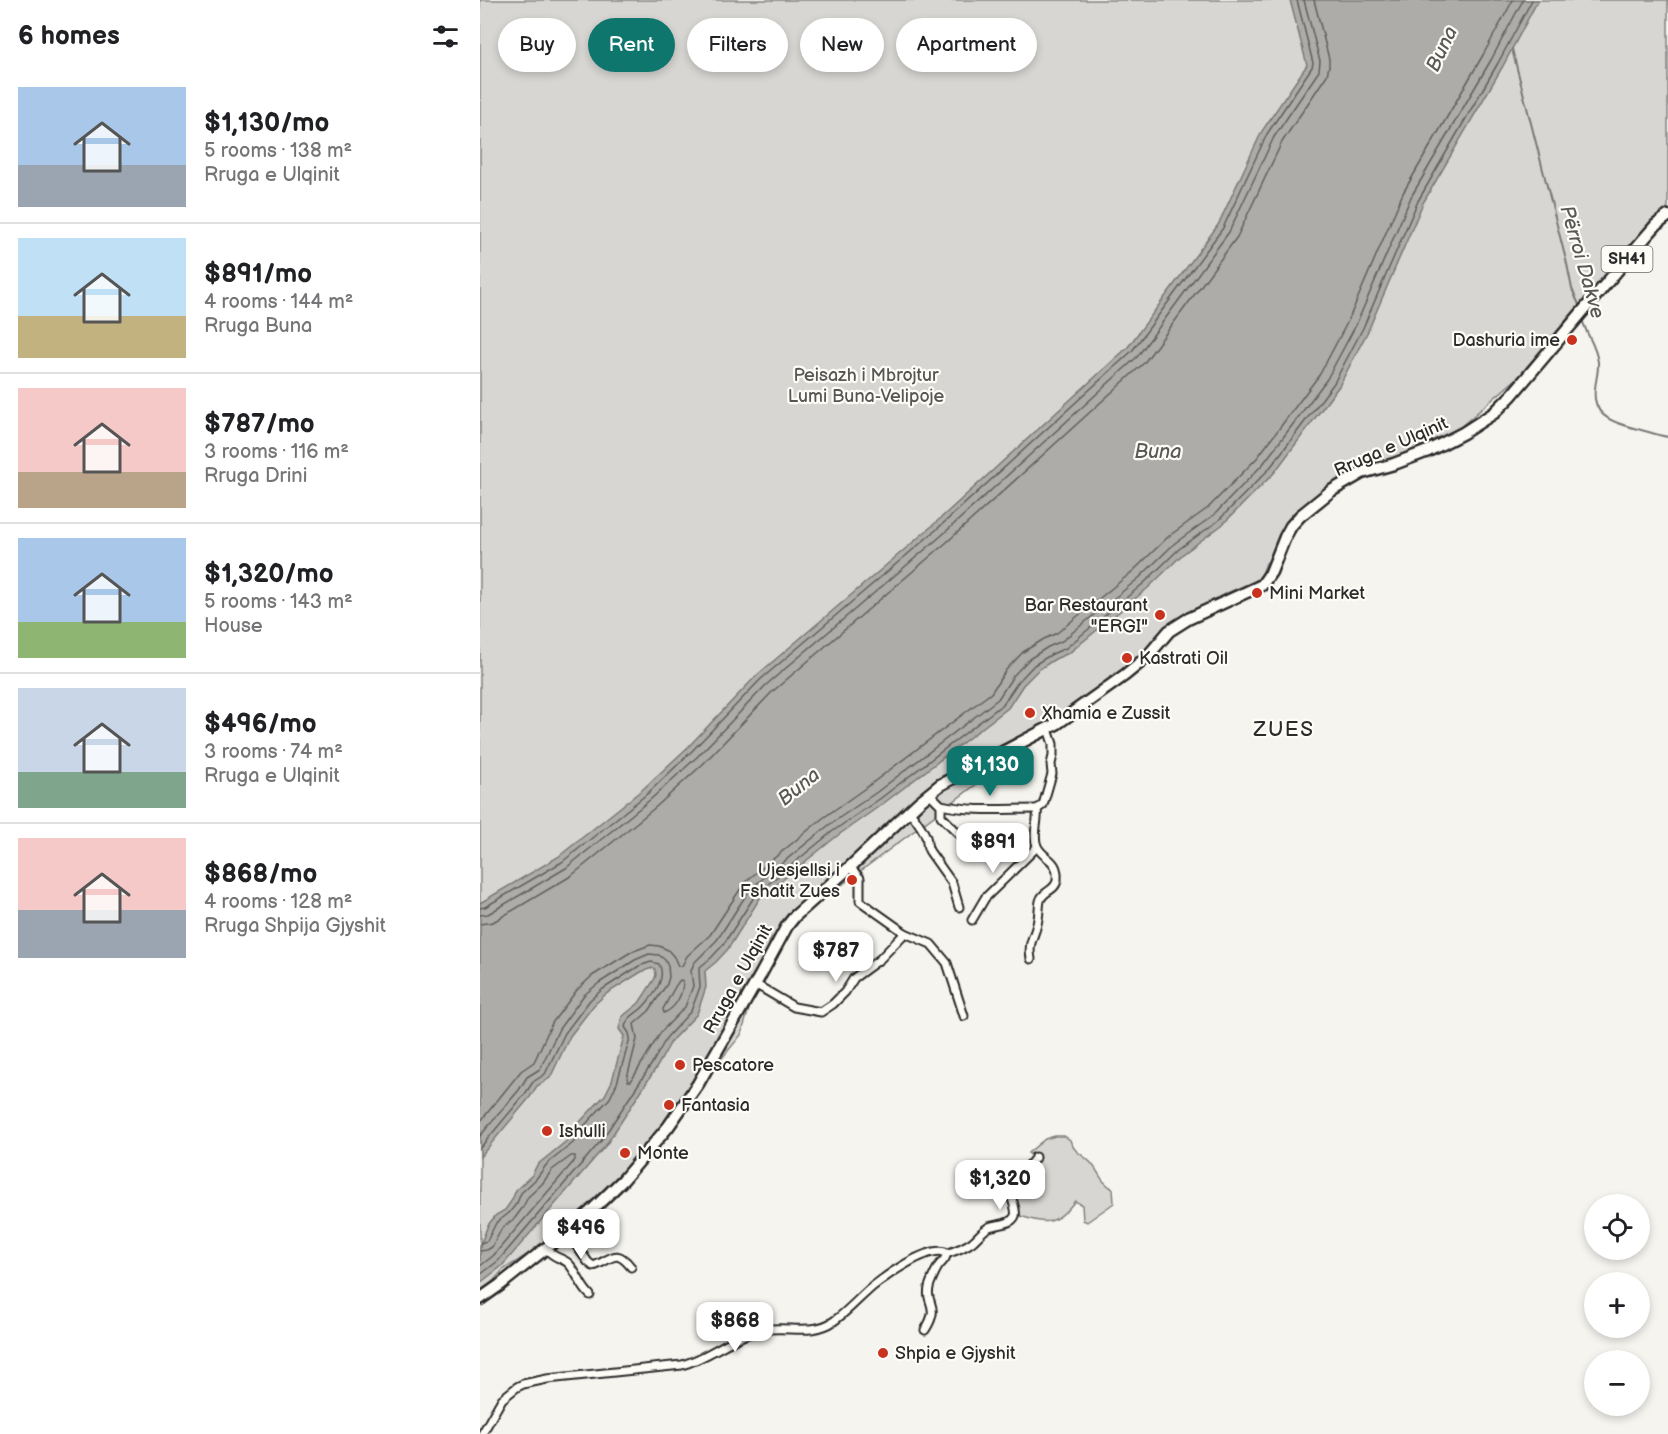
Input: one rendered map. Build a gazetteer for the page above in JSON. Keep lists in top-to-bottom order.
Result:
{
  "streets": {
    "main road": ["SH41", "Rruga e Ulqinit"]
  },
  "districts": ["ZUES"],
  "water": ["Buna", "Përroi Dakve"],
  "parks": ["Peisazh i Mbrojtur Lumi Buna-Velipoje"],
  "places": [
    "Dashuria ime",
    "Mini Market",
    "Bar Restaurant \"ERGI\"",
    "Kastrati Oil",
    "Xhamia e Zussit",
    "Ujesjellsi i Fshatit Zues",
    "Pescatore",
    "Fantasia",
    "Ishulli",
    "Monte",
    "Shpia e Gjyshit"
  ],
  "page": {
    "heading": "6 homes",
    "chip": [
      "Buy",
      "Rent",
      "Filters",
      "New",
      "Apartment"
    ],
    "list": [
      {
        "name": "$1,130/mo",
        "note": "5 rooms · 138 m² · Rruga e Ulqinit"
      },
      {
        "name": "$891/mo",
        "note": "4 rooms · 144 m² · Rruga Buna"
      },
      {
        "name": "$787/mo",
        "note": "3 rooms · 116 m² · Rruga Drini"
      },
      {
        "name": "$1,320/mo",
        "note": "5 rooms · 143 m² · House"
      },
      {
        "name": "$496/mo",
        "note": "3 rooms · 74 m² · Rruga e Ulqinit"
      },
      {
        "name": "$868/mo",
        "note": "4 rooms · 128 m² · Rruga Shpija Gjyshit"
      }
    ],
    "price": [
      "$1,130",
      "$891",
      "$787",
      "$1,320",
      "$496",
      "$868"
    ],
    "map_buttons": ["+", "−"]
  }
}
